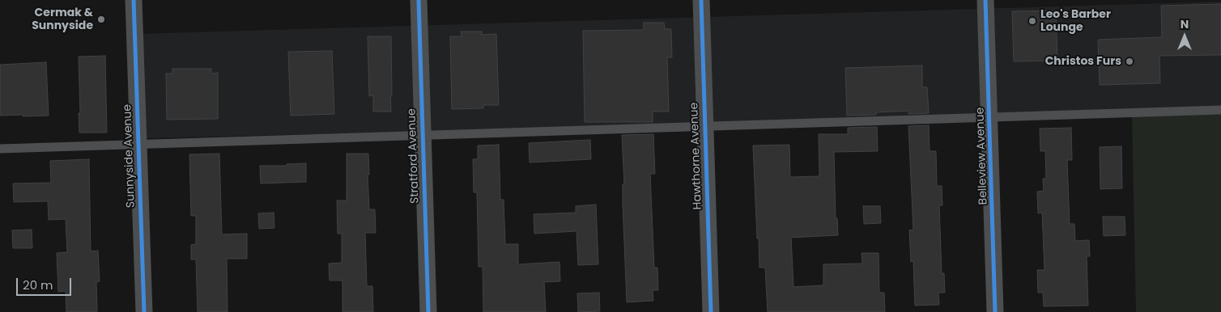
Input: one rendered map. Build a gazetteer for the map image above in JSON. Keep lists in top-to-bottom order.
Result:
{
  "streets": {
    "street": [
      "Sunnyside Avenue",
      "Stratford Avenue",
      "Hawthorne Avenue",
      "Belleview Avenue"
    ]
  },
  "places": ["Cermak & Sunnyside", "Leo's Barber Lounge", "Christos Furs"],
  "scale_bar": "20 m",
  "north": "top"
}
